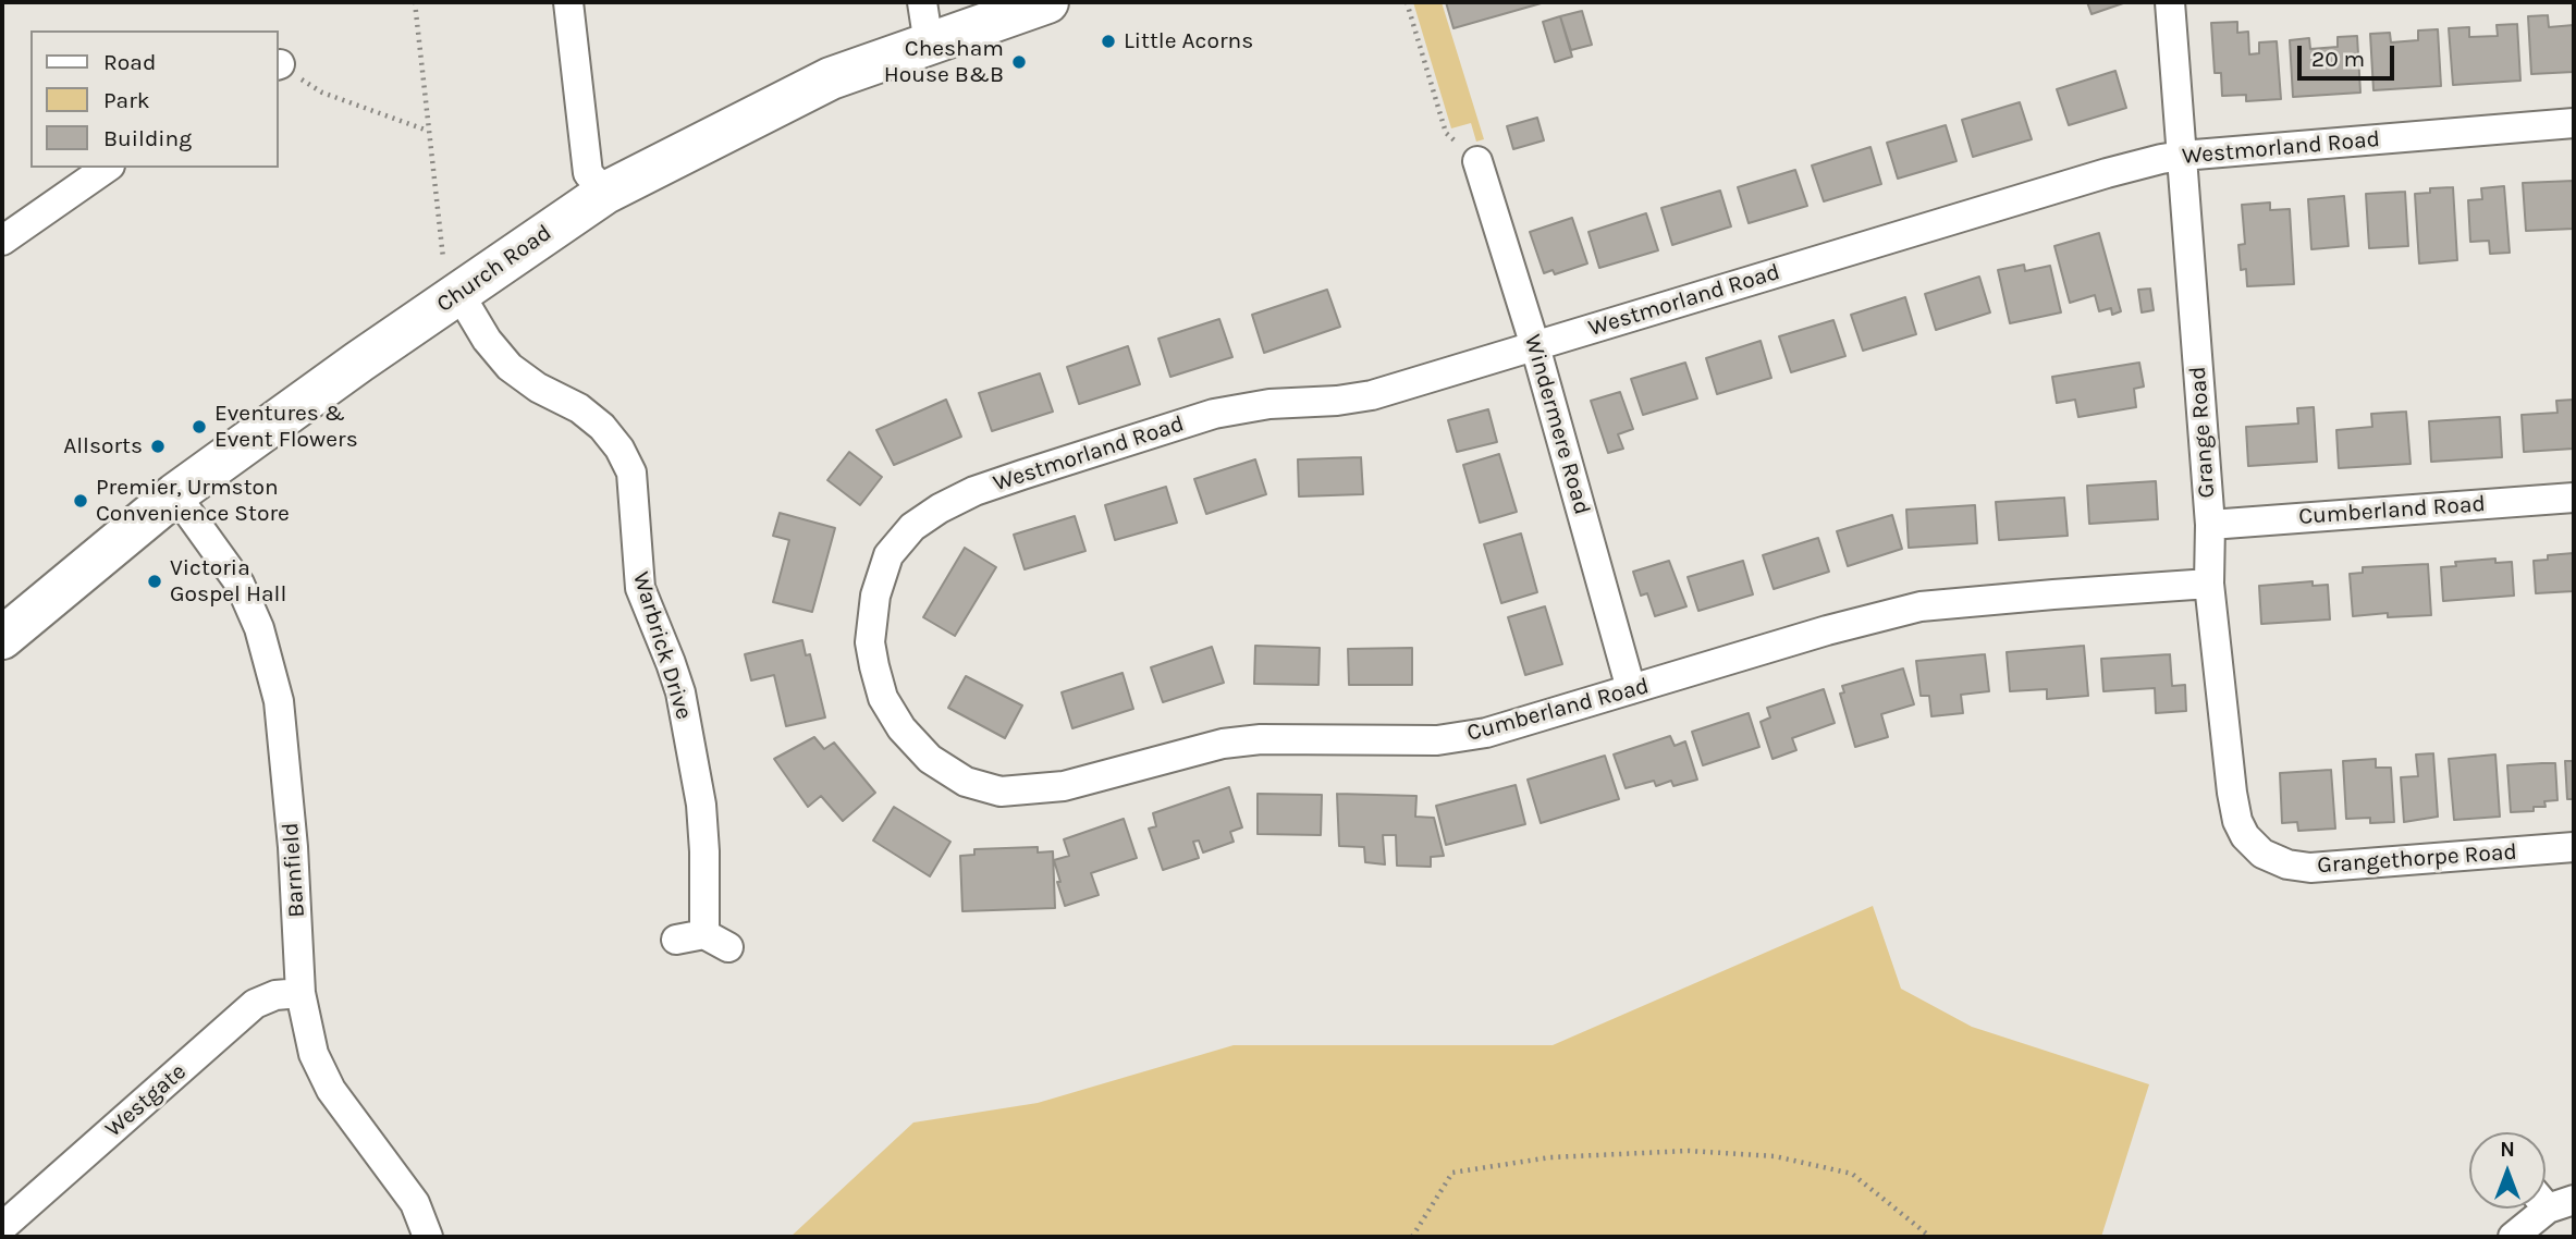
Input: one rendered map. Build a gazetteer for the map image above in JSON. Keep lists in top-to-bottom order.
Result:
{
  "streets": {
    "main road": ["Church Road"],
    "street": [
      "Westmorland Road",
      "Windermere Road",
      "Grange Road",
      "Cumberland Road",
      "Warbrick Drive",
      "Grangethorpe Road",
      "Barnfield",
      "Westgate"
    ]
  },
  "crossings": [
    ["Westmorland Road", "Windermere Road"],
    ["Westmorland Road", "Grange Road"],
    ["Westmorland Road", "Cumberland Road"],
    ["Church Road", "Warbrick Drive"],
    ["Church Road", "Barnfield"],
    ["Windermere Road", "Cumberland Road"],
    ["Grange Road", "Cumberland Road"],
    ["Grange Road", "Grangethorpe Road"],
    ["Barnfield", "Westgate"]
  ],
  "places": [
    "Little Acorns",
    "Chesham House B&B",
    "Eventures & Event Flowers",
    "Allsorts",
    "Premier, Urmston Convenience Store",
    "Victoria Gospel Hall"
  ],
  "legend": ["Road", "Park", "Building"],
  "scale_bar": "20 m",
  "north": "top"
}
